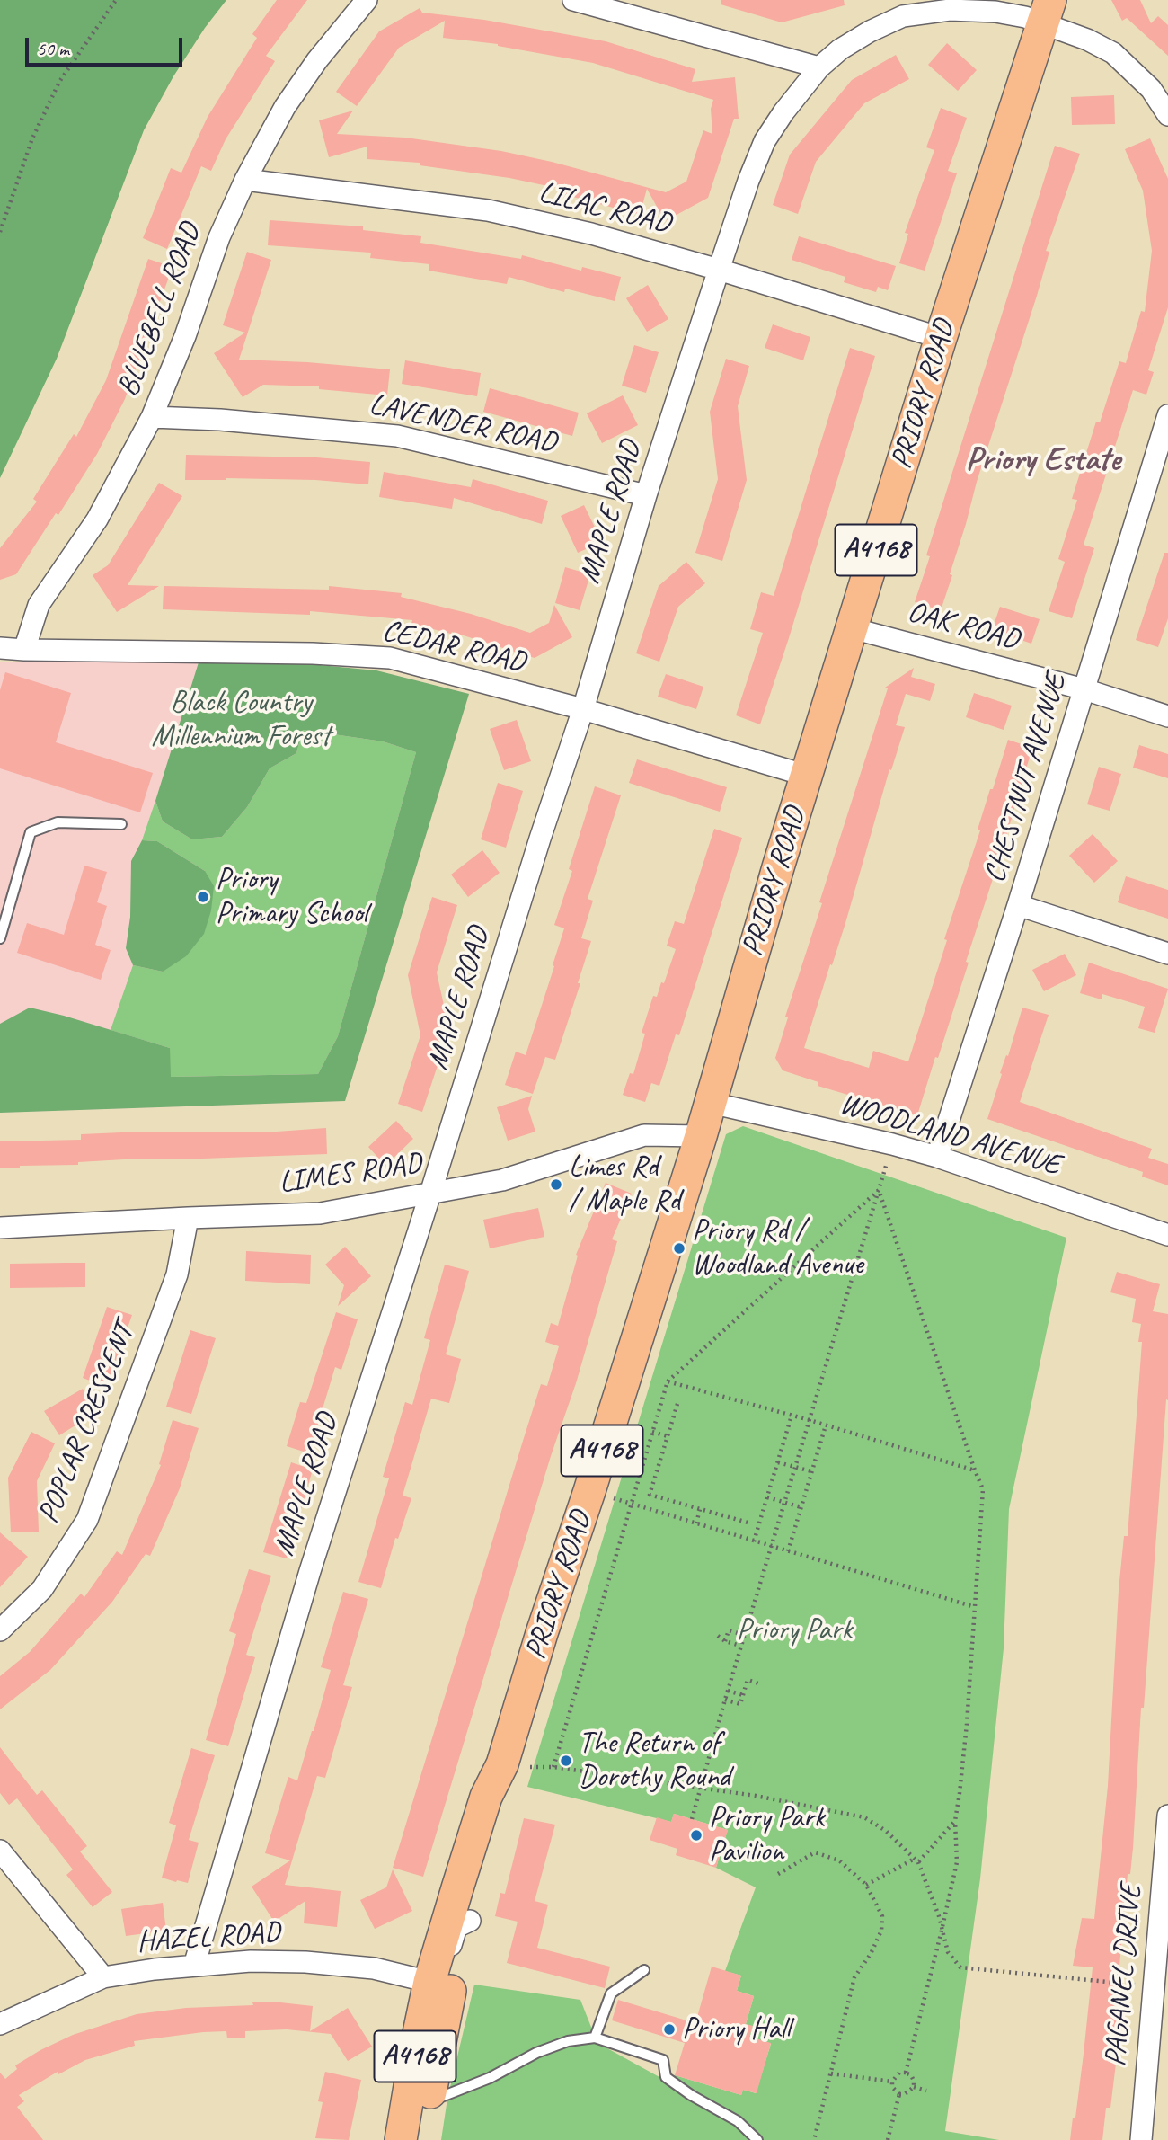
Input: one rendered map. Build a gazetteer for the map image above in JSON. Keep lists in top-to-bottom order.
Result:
{
  "streets": {
    "main road": ["PRIORY ROAD", "A4168"],
    "street": [
      "LILAC ROAD",
      "BLUEBELL ROAD",
      "LAVENDER ROAD",
      "MAPLE ROAD",
      "OAK ROAD",
      "CEDAR ROAD",
      "CHESTNUT AVENUE",
      "WOODLAND AVENUE",
      "LIMES ROAD",
      "POPLAR CRESCENT",
      "HAZEL ROAD",
      "PAGANEL DRIVE"
    ]
  },
  "crossings": [
    ["LILAC ROAD", "BLUEBELL ROAD"],
    ["LILAC ROAD", "PRIORY ROAD"],
    ["LILAC ROAD", "MAPLE ROAD"],
    ["BLUEBELL ROAD", "LAVENDER ROAD"],
    ["BLUEBELL ROAD", "CEDAR ROAD"],
    ["PRIORY ROAD", "MAPLE ROAD"],
    ["PRIORY ROAD", "OAK ROAD"],
    ["PRIORY ROAD", "CEDAR ROAD"],
    ["PRIORY ROAD", "WOODLAND AVENUE"],
    ["PRIORY ROAD", "LIMES ROAD"],
    ["PRIORY ROAD", "HAZEL ROAD"],
    ["LAVENDER ROAD", "MAPLE ROAD"],
    ["MAPLE ROAD", "CEDAR ROAD"],
    ["MAPLE ROAD", "LIMES ROAD"],
    ["MAPLE ROAD", "HAZEL ROAD"],
    ["OAK ROAD", "CHESTNUT AVENUE"],
    ["CHESTNUT AVENUE", "WOODLAND AVENUE"],
    ["LIMES ROAD", "POPLAR CRESCENT"]
  ],
  "districts": ["Priory Estate"],
  "parks": ["Black Country Millennium Forest", "Priory Park"],
  "places": [
    "Priory Primary School",
    "Limes Rd / Maple Rd",
    "Priory Rd / Woodland Avenue",
    "The Return of Dorothy Round",
    "Priory Park Pavilion",
    "Priory Hall"
  ],
  "scale_bar": "50 m"
}
